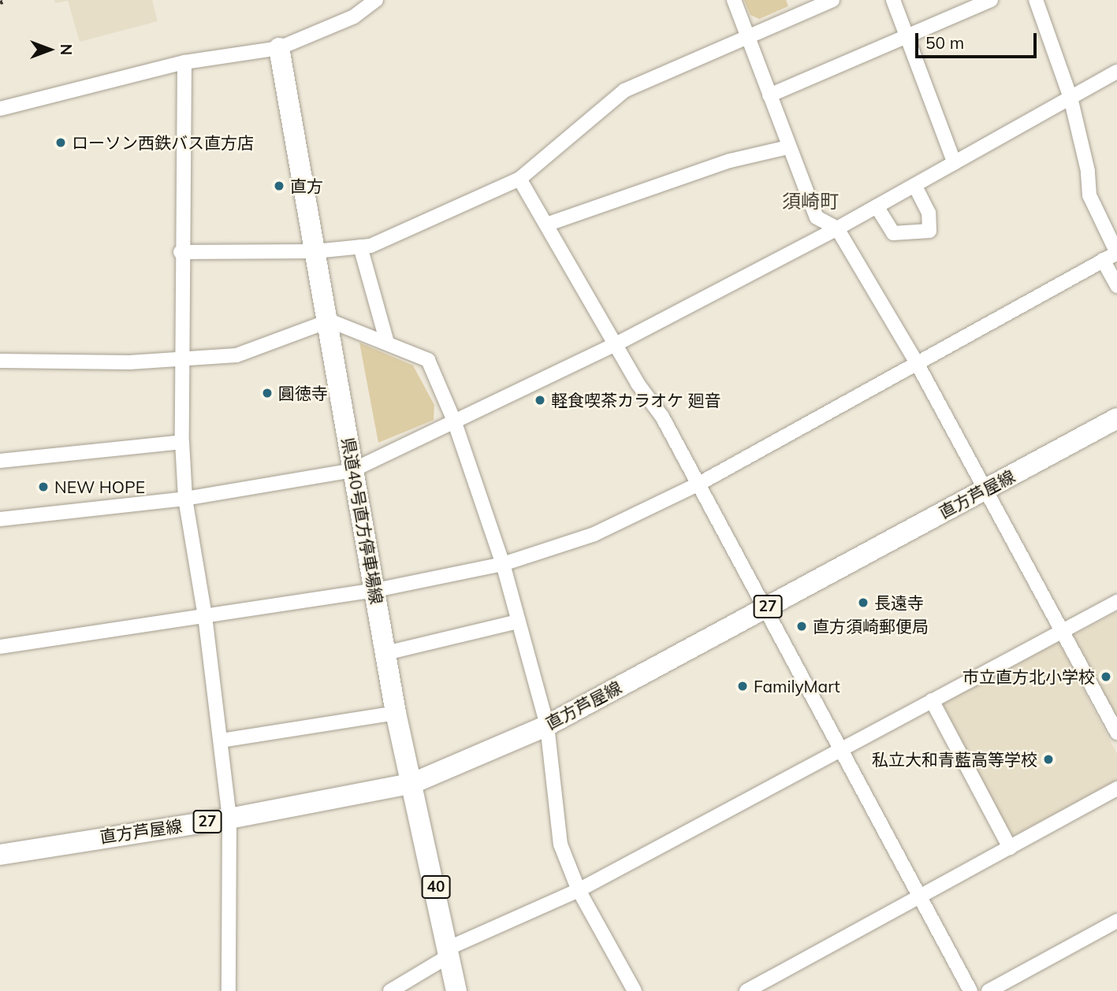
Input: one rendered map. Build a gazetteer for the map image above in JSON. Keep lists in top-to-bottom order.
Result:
{
  "streets": {
    "main road": [
      "直方芦屋線",
      "県道40号直方停車場線",
      "27",
      "40"
    ]
  },
  "crossings": [
    ["直方芦屋線", "県道40号直方停車場線"]
  ],
  "districts": ["須崎町"],
  "places": [
    "ローソン西鉄バス直方店",
    "直方",
    "圓徳寺",
    "軽食喫茶カラオケ 廻音",
    "NEW HOPE",
    "長遠寺",
    "直方須崎郵便局",
    "市立直方北小学校",
    "FamilyMart",
    "私立大和青藍高等学校"
  ],
  "scale_bar": "50 m",
  "north": "right"
}
